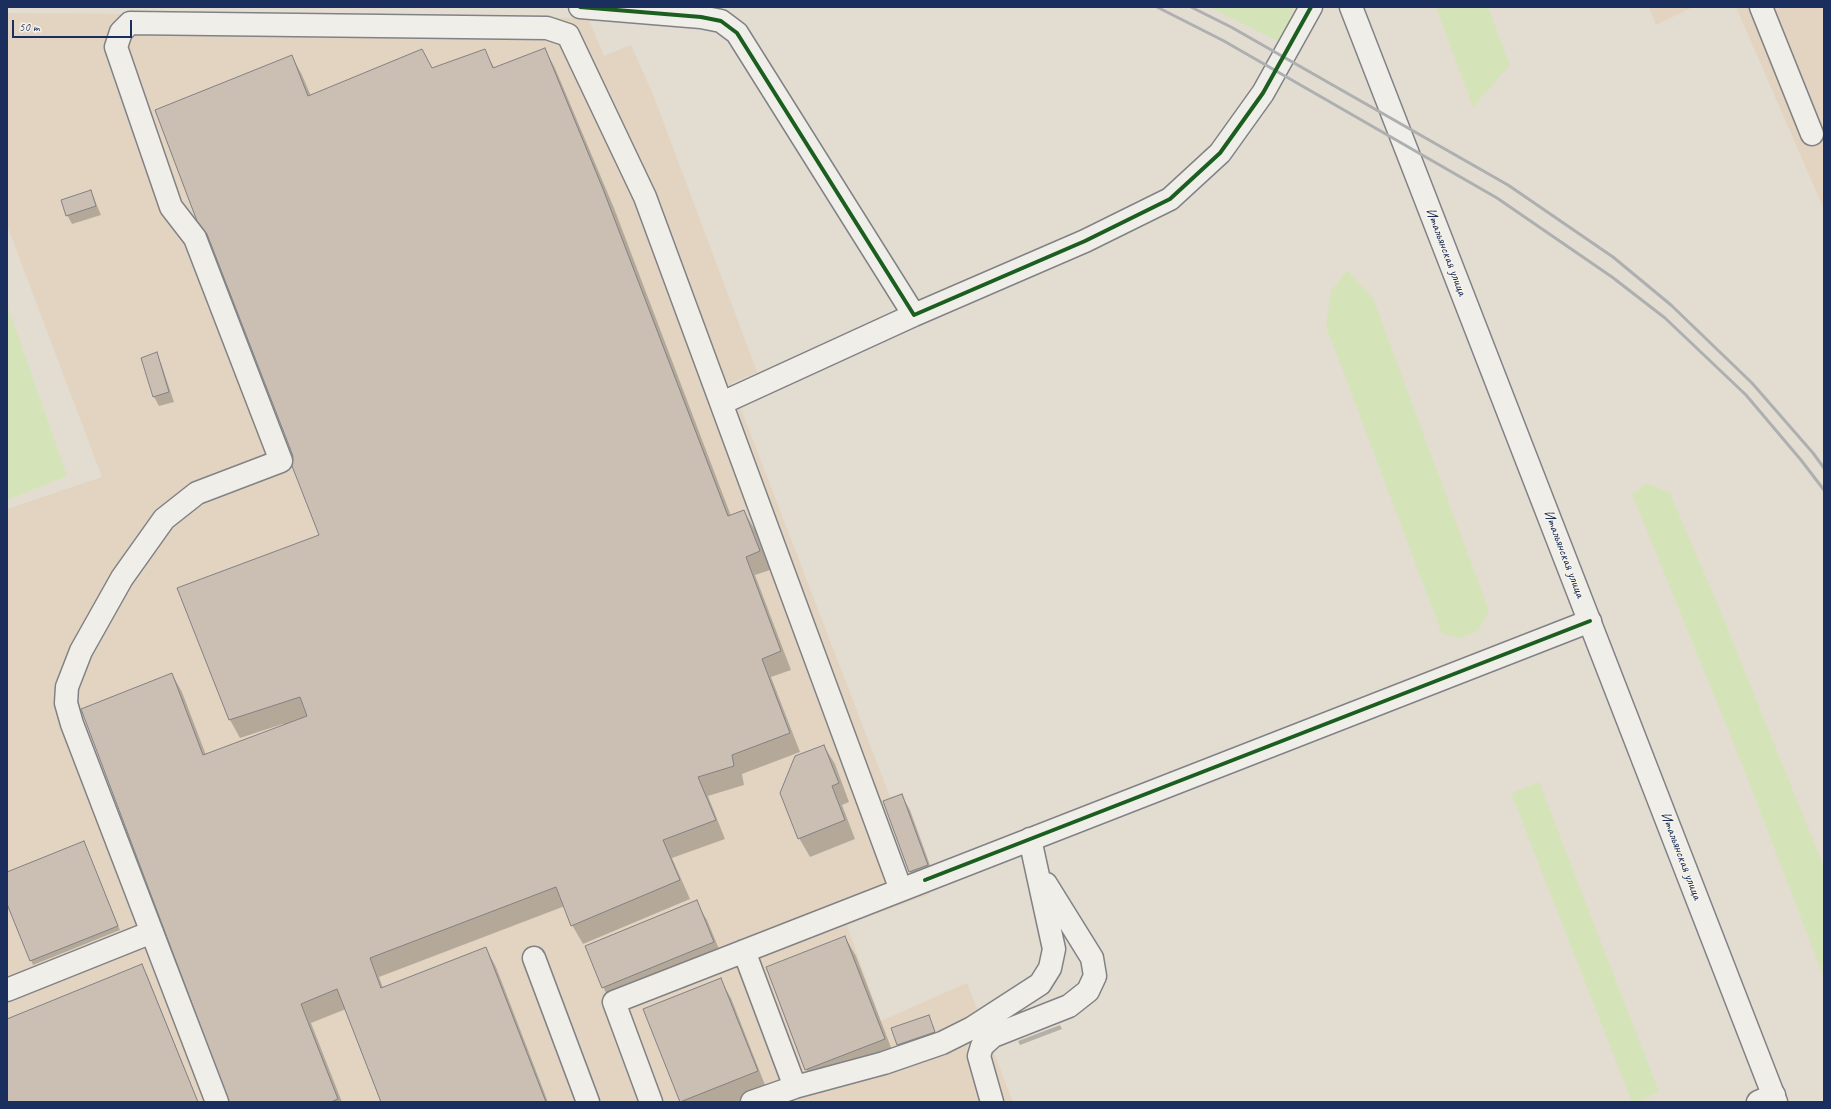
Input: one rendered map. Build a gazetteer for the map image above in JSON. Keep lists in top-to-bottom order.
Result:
{
  "streets": {
    "main road": ["Итальянская улица"]
  },
  "scale_bar": "50 m"
}
